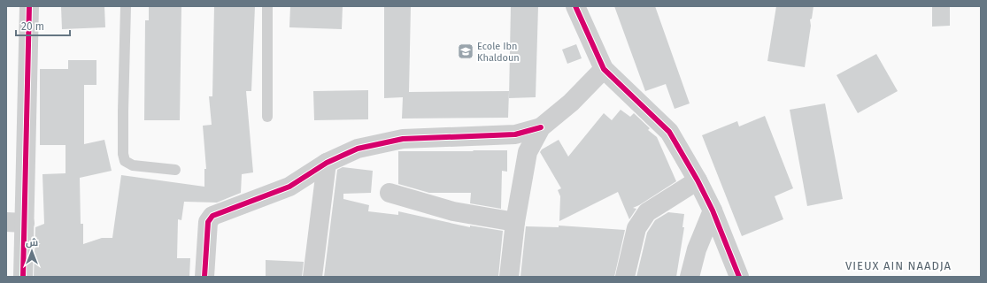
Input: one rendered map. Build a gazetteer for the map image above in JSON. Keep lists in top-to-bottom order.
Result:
{
  "districts": ["VIEUX AIN NAADJA"],
  "places": {
    "school or university": ["Ecole Ibn Khaldoun"]
  },
  "scale_bar": "20 m",
  "north": "top"
}
